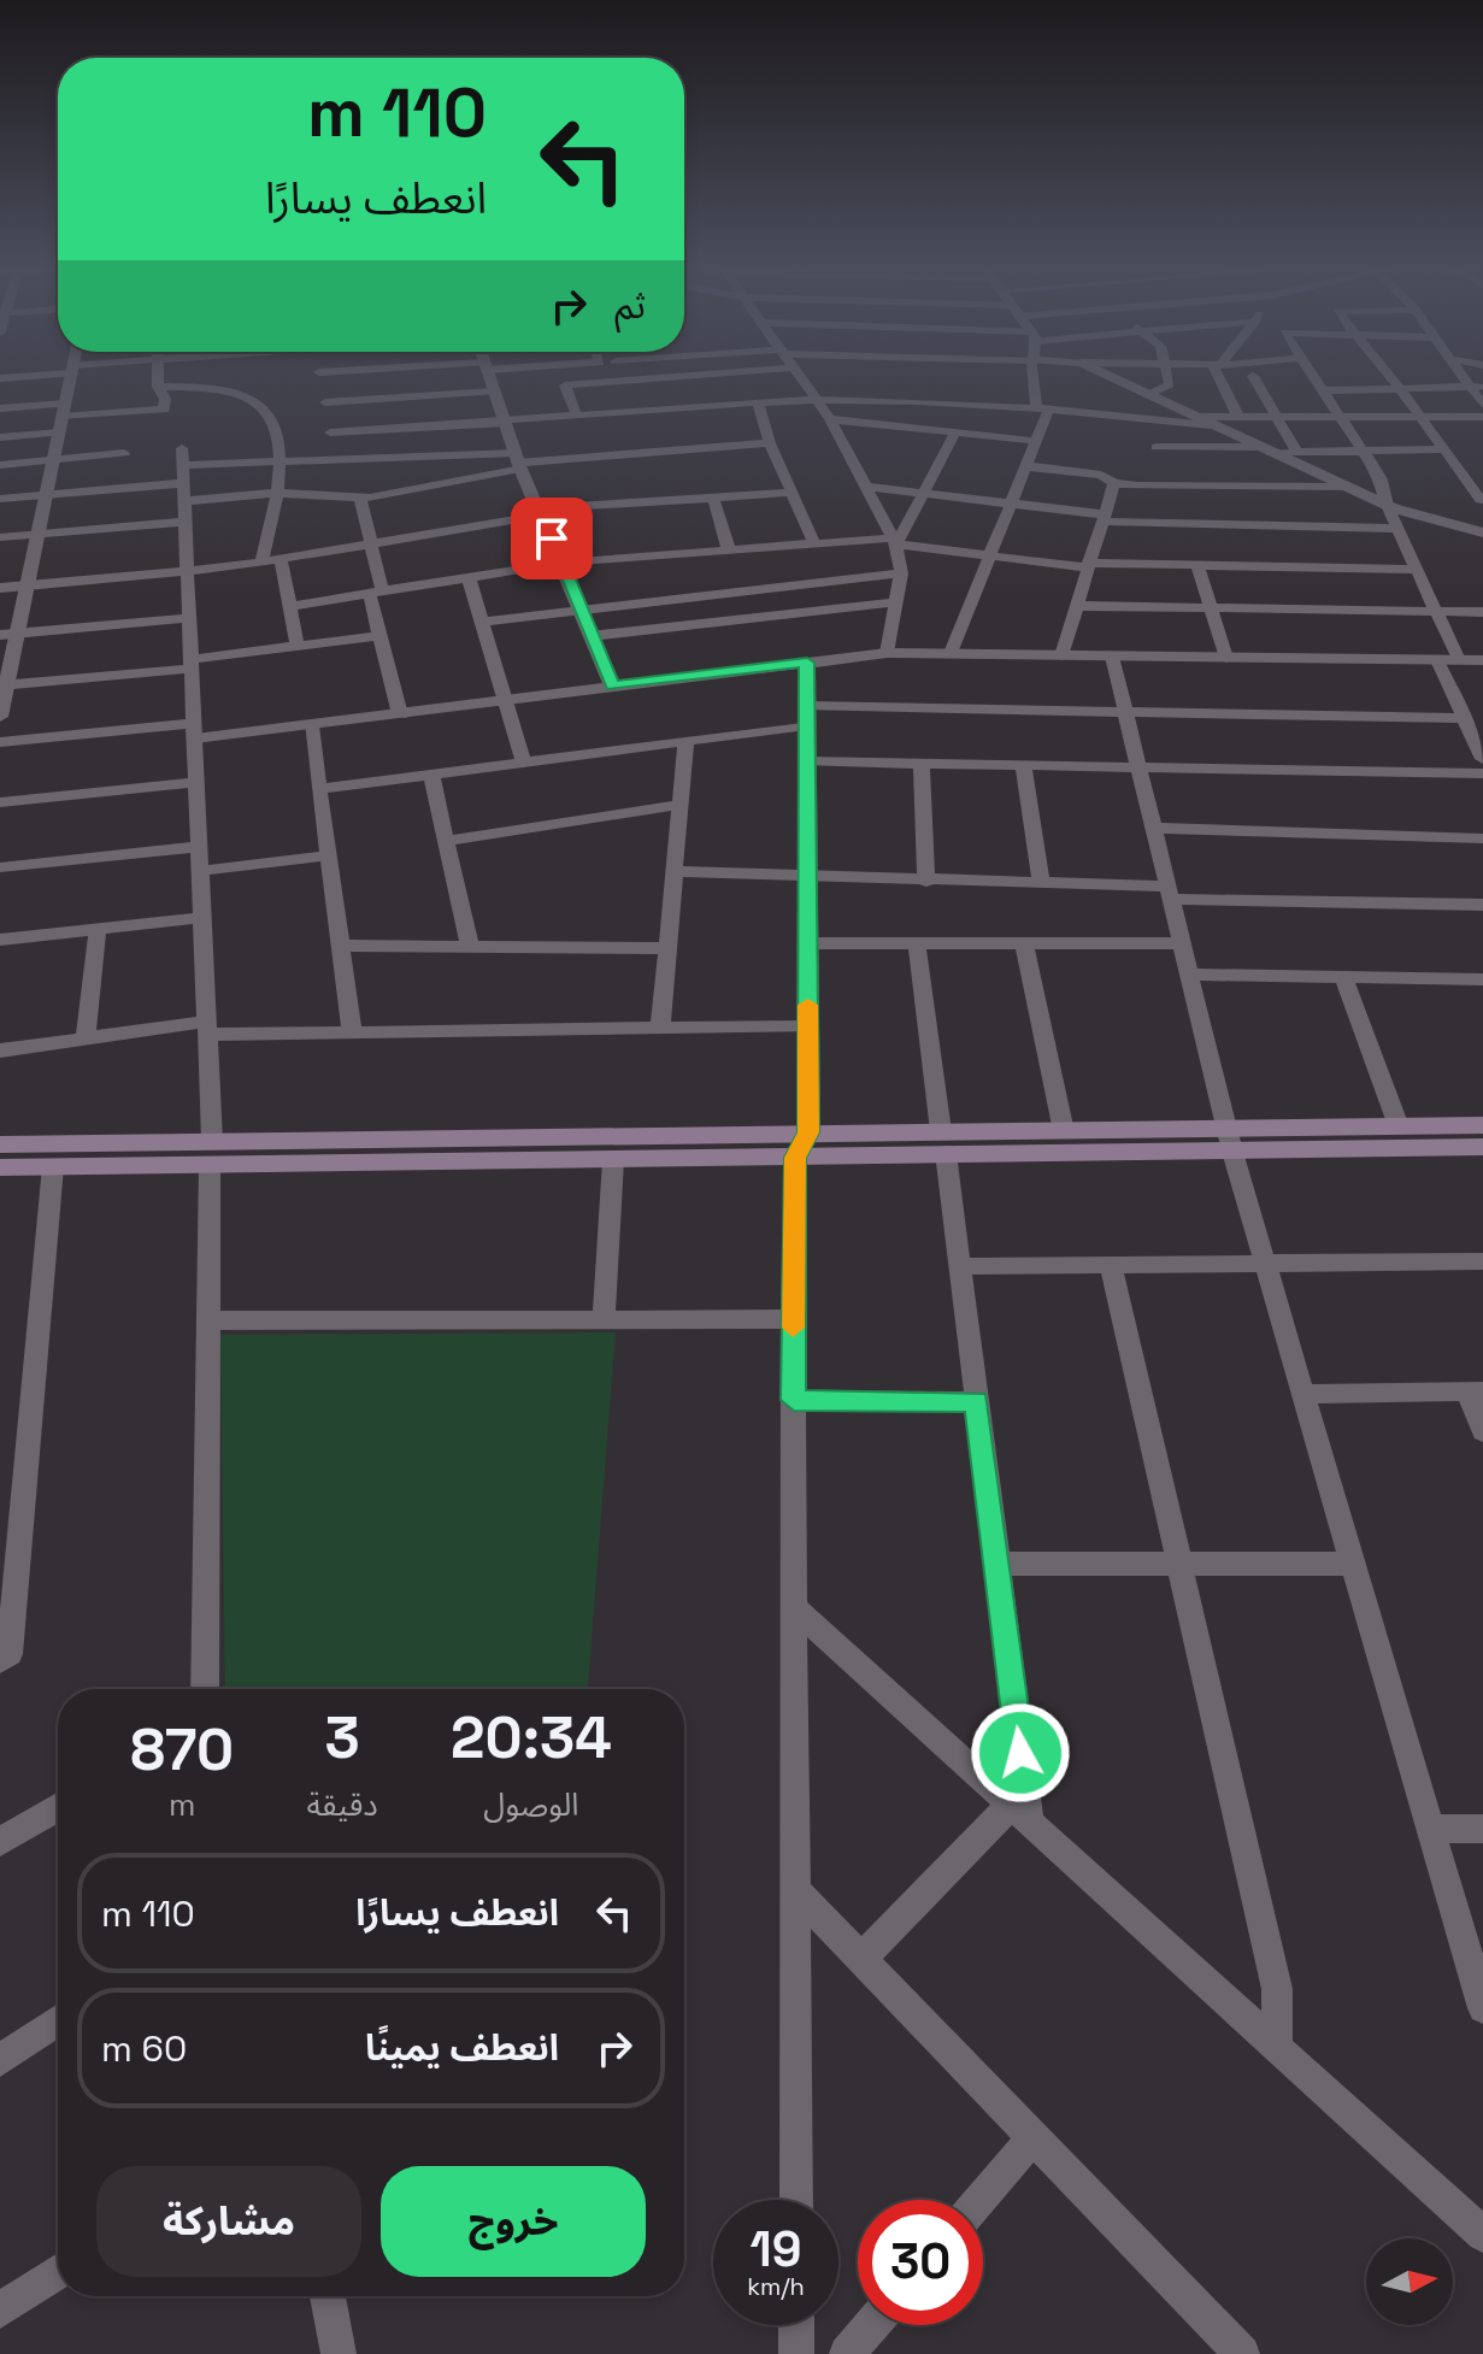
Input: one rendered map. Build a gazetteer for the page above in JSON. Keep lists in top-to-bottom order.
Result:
{
  "north": "right",
  "page": {
    "turn": ["110 m", "انعطف يسارًا"],
    "then": "ثم",
    "eta": [
      "20:34",
      "الوصول",
      "3",
      "دقيقة",
      "870",
      "m"
    ],
    "list": [
      {
        "name": "انعطف يسارًا",
        "value": "110 m"
      },
      {
        "name": "انعطف يمينًا",
        "value": "60 m"
      }
    ],
    "buttons": ["خروج", "مشاركة"],
    "speed": "19 km/h",
    "limit": "30"
  }
}
